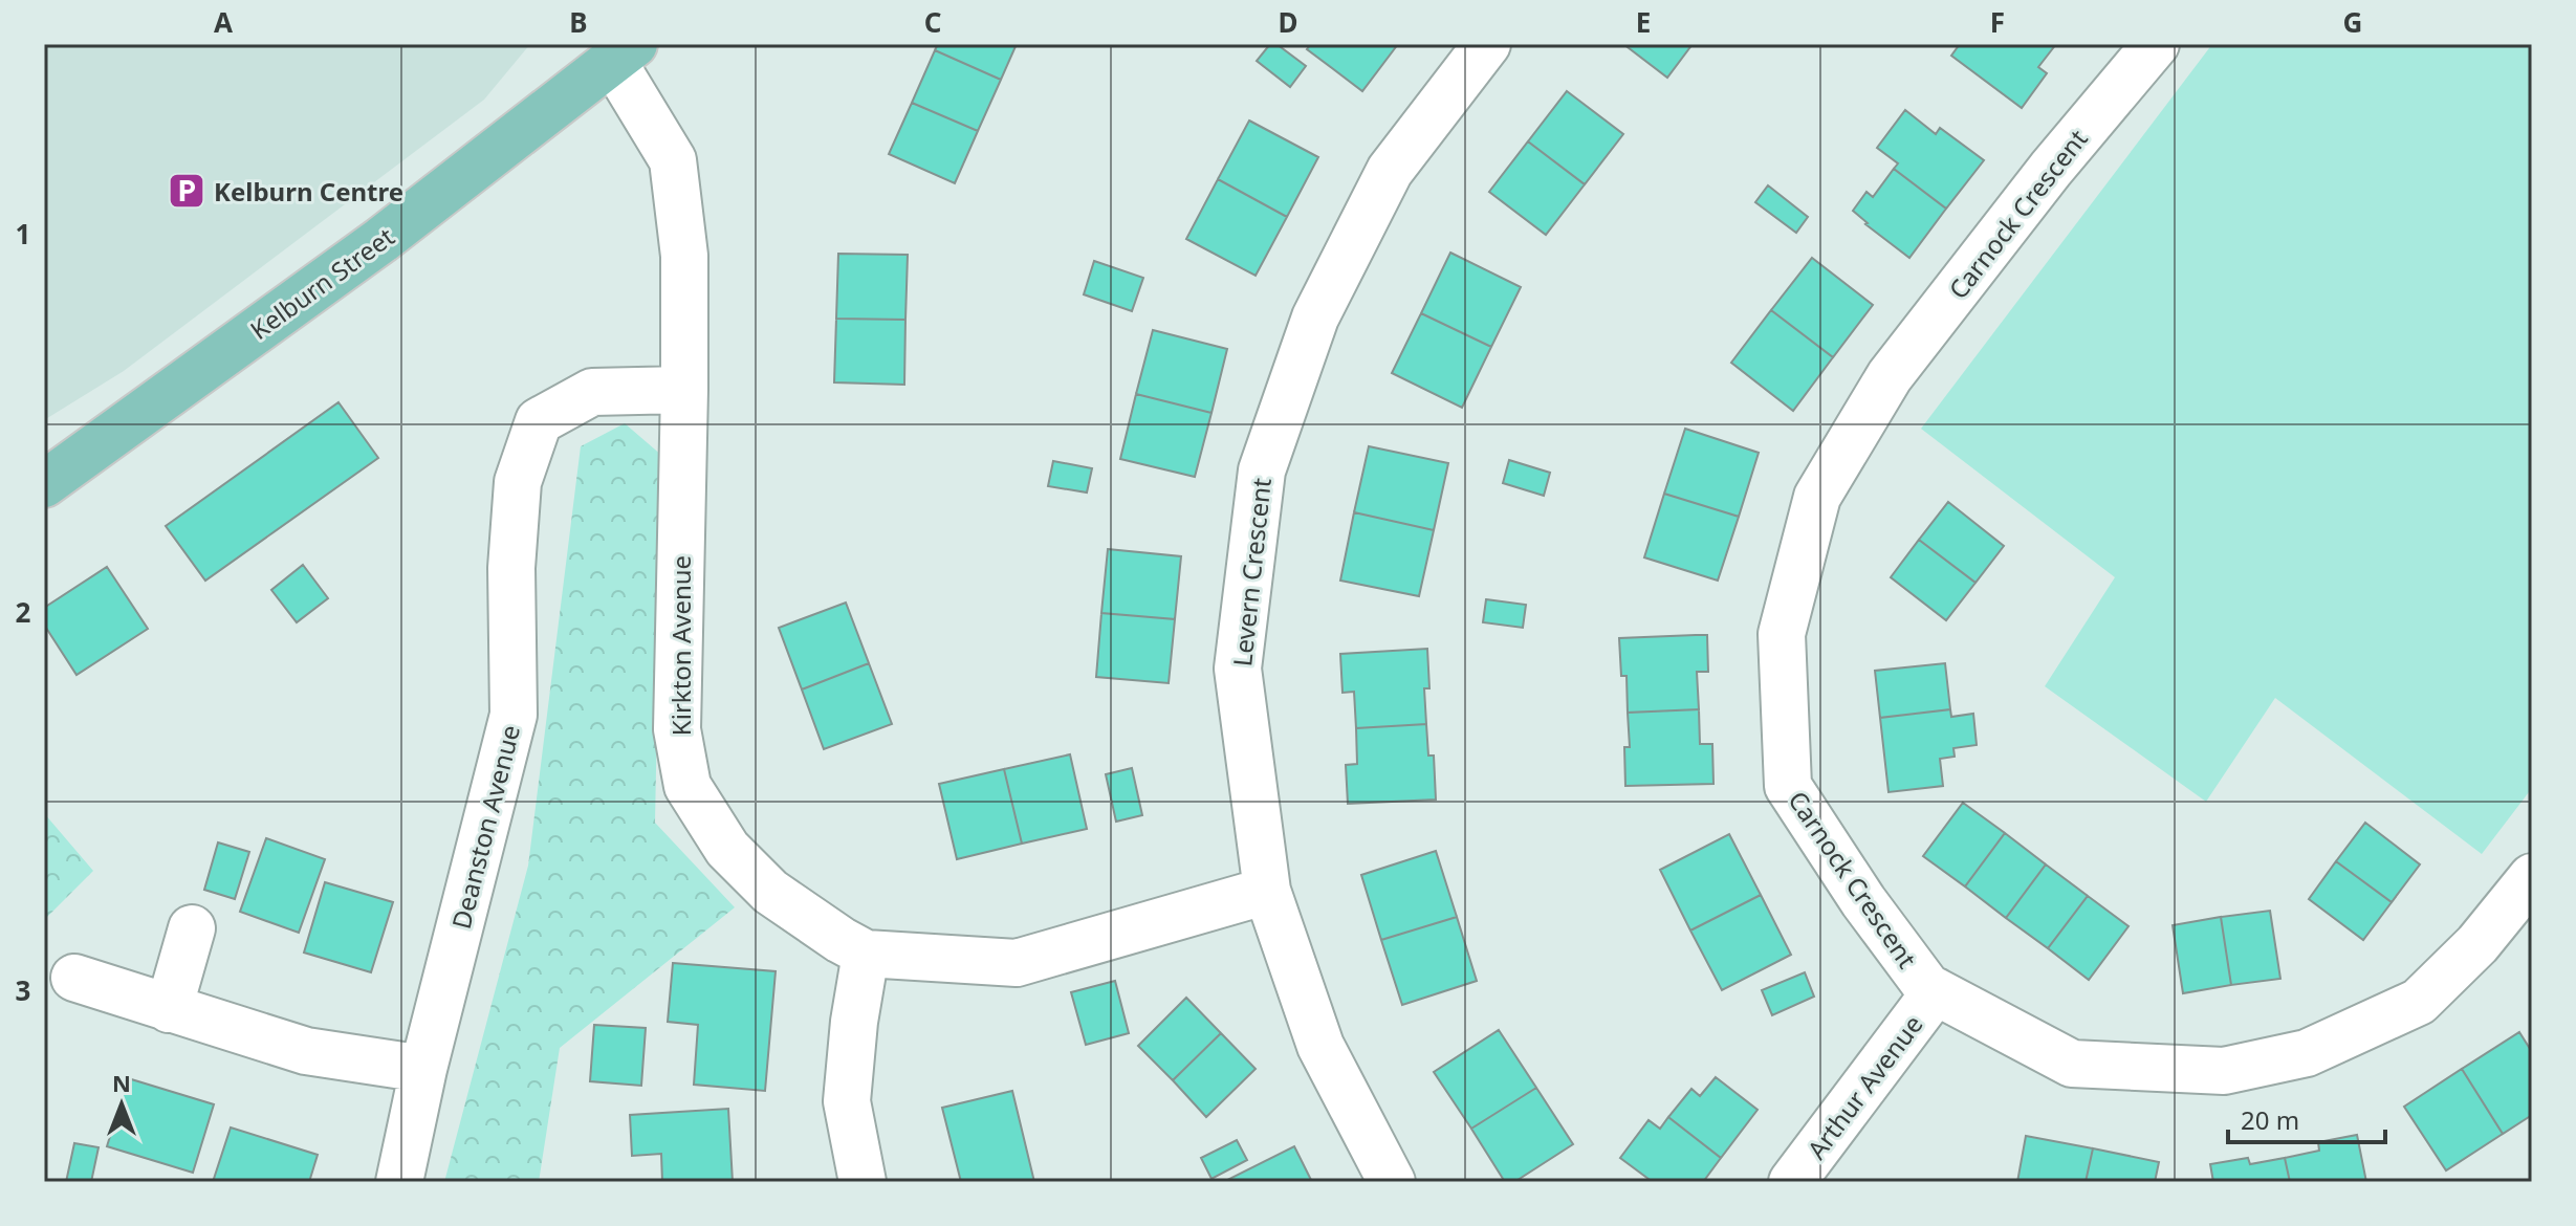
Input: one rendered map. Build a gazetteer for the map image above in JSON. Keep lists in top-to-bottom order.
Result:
{
  "streets": {
    "main road": ["Kelburn Street"],
    "street": [
      "Carnock Crescent",
      "Levern Crescent",
      "Kirkton Avenue",
      "Deanston Avenue",
      "Arthur Avenue"
    ]
  },
  "crossings": [
    ["Carnock Crescent", "Arthur Avenue"],
    ["Kelburn Street", "Kirkton Avenue"],
    ["Levern Crescent", "Kirkton Avenue"],
    ["Kirkton Avenue", "Deanston Avenue"]
  ],
  "places": {
    "parking": ["Kelburn Centre"]
  },
  "scale_bar": "20 m",
  "north": "top",
  "grid": {
    "columns": [
      "A",
      "B",
      "C",
      "D",
      "E",
      "F",
      "G"
    ],
    "rows": ["1", "2", "3"]
  }
}
